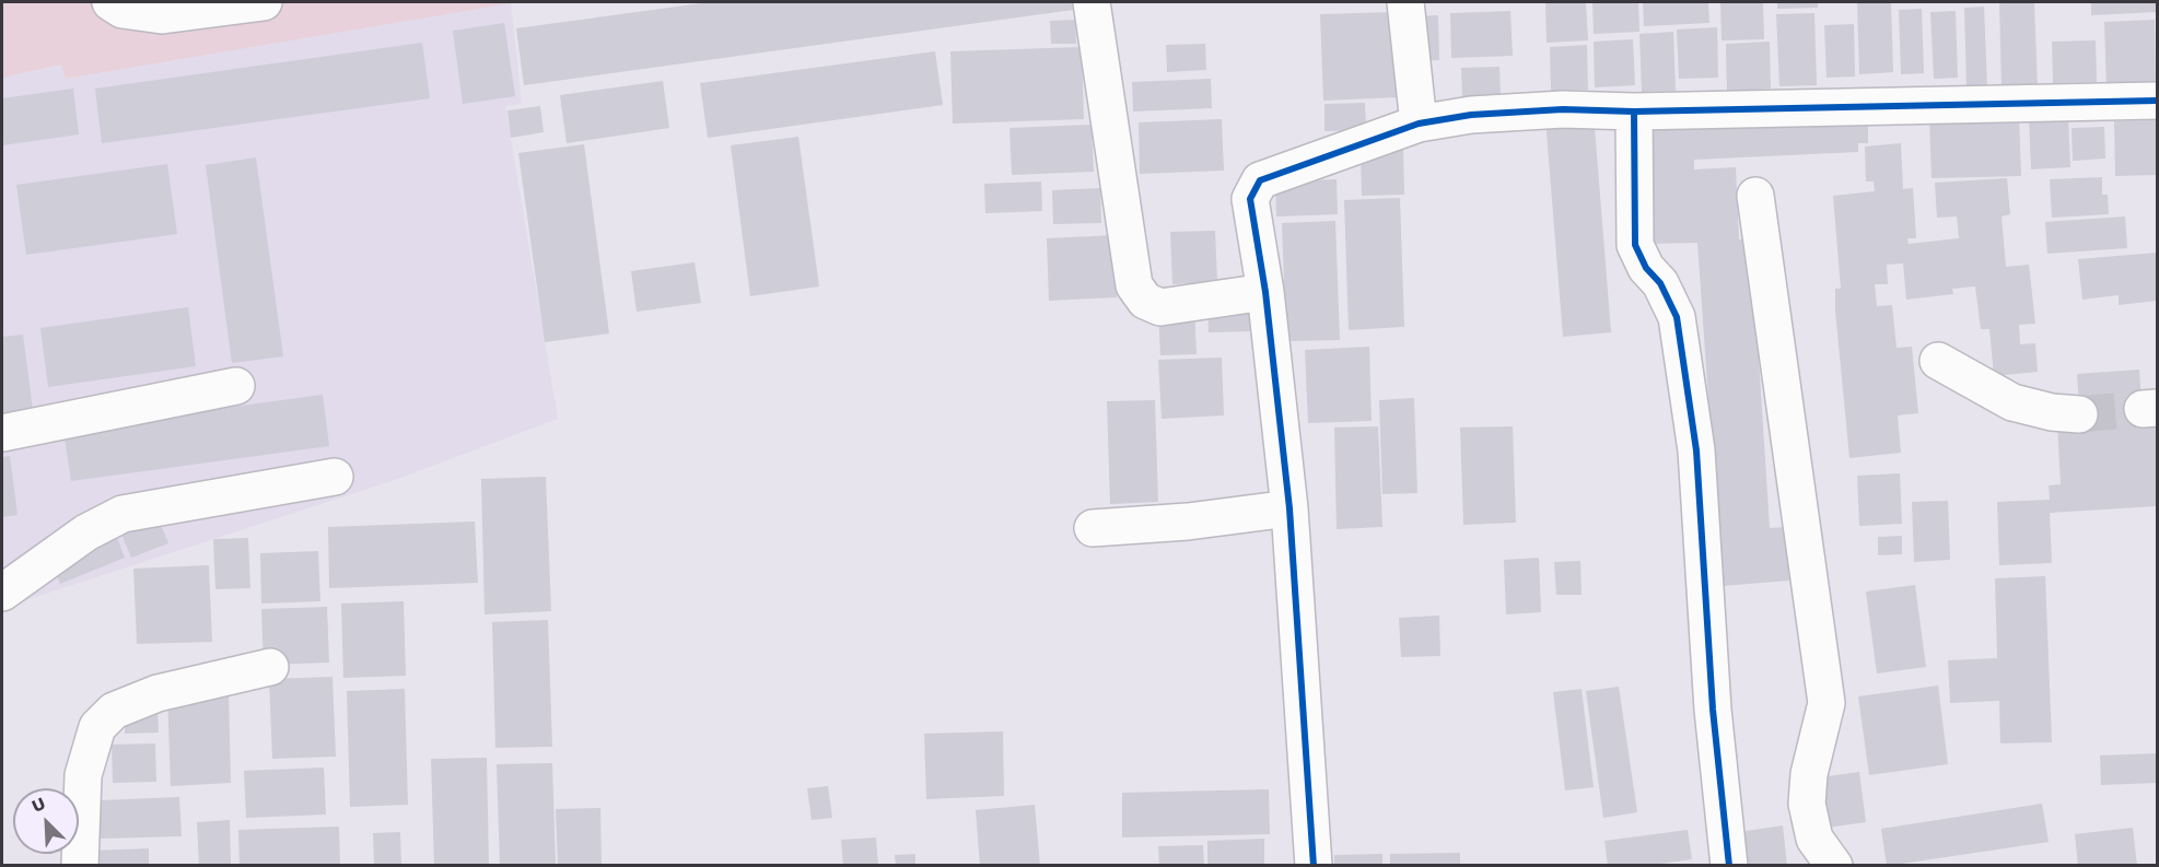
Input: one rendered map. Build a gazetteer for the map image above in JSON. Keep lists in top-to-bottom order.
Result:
{
  "north": "top left"
}
